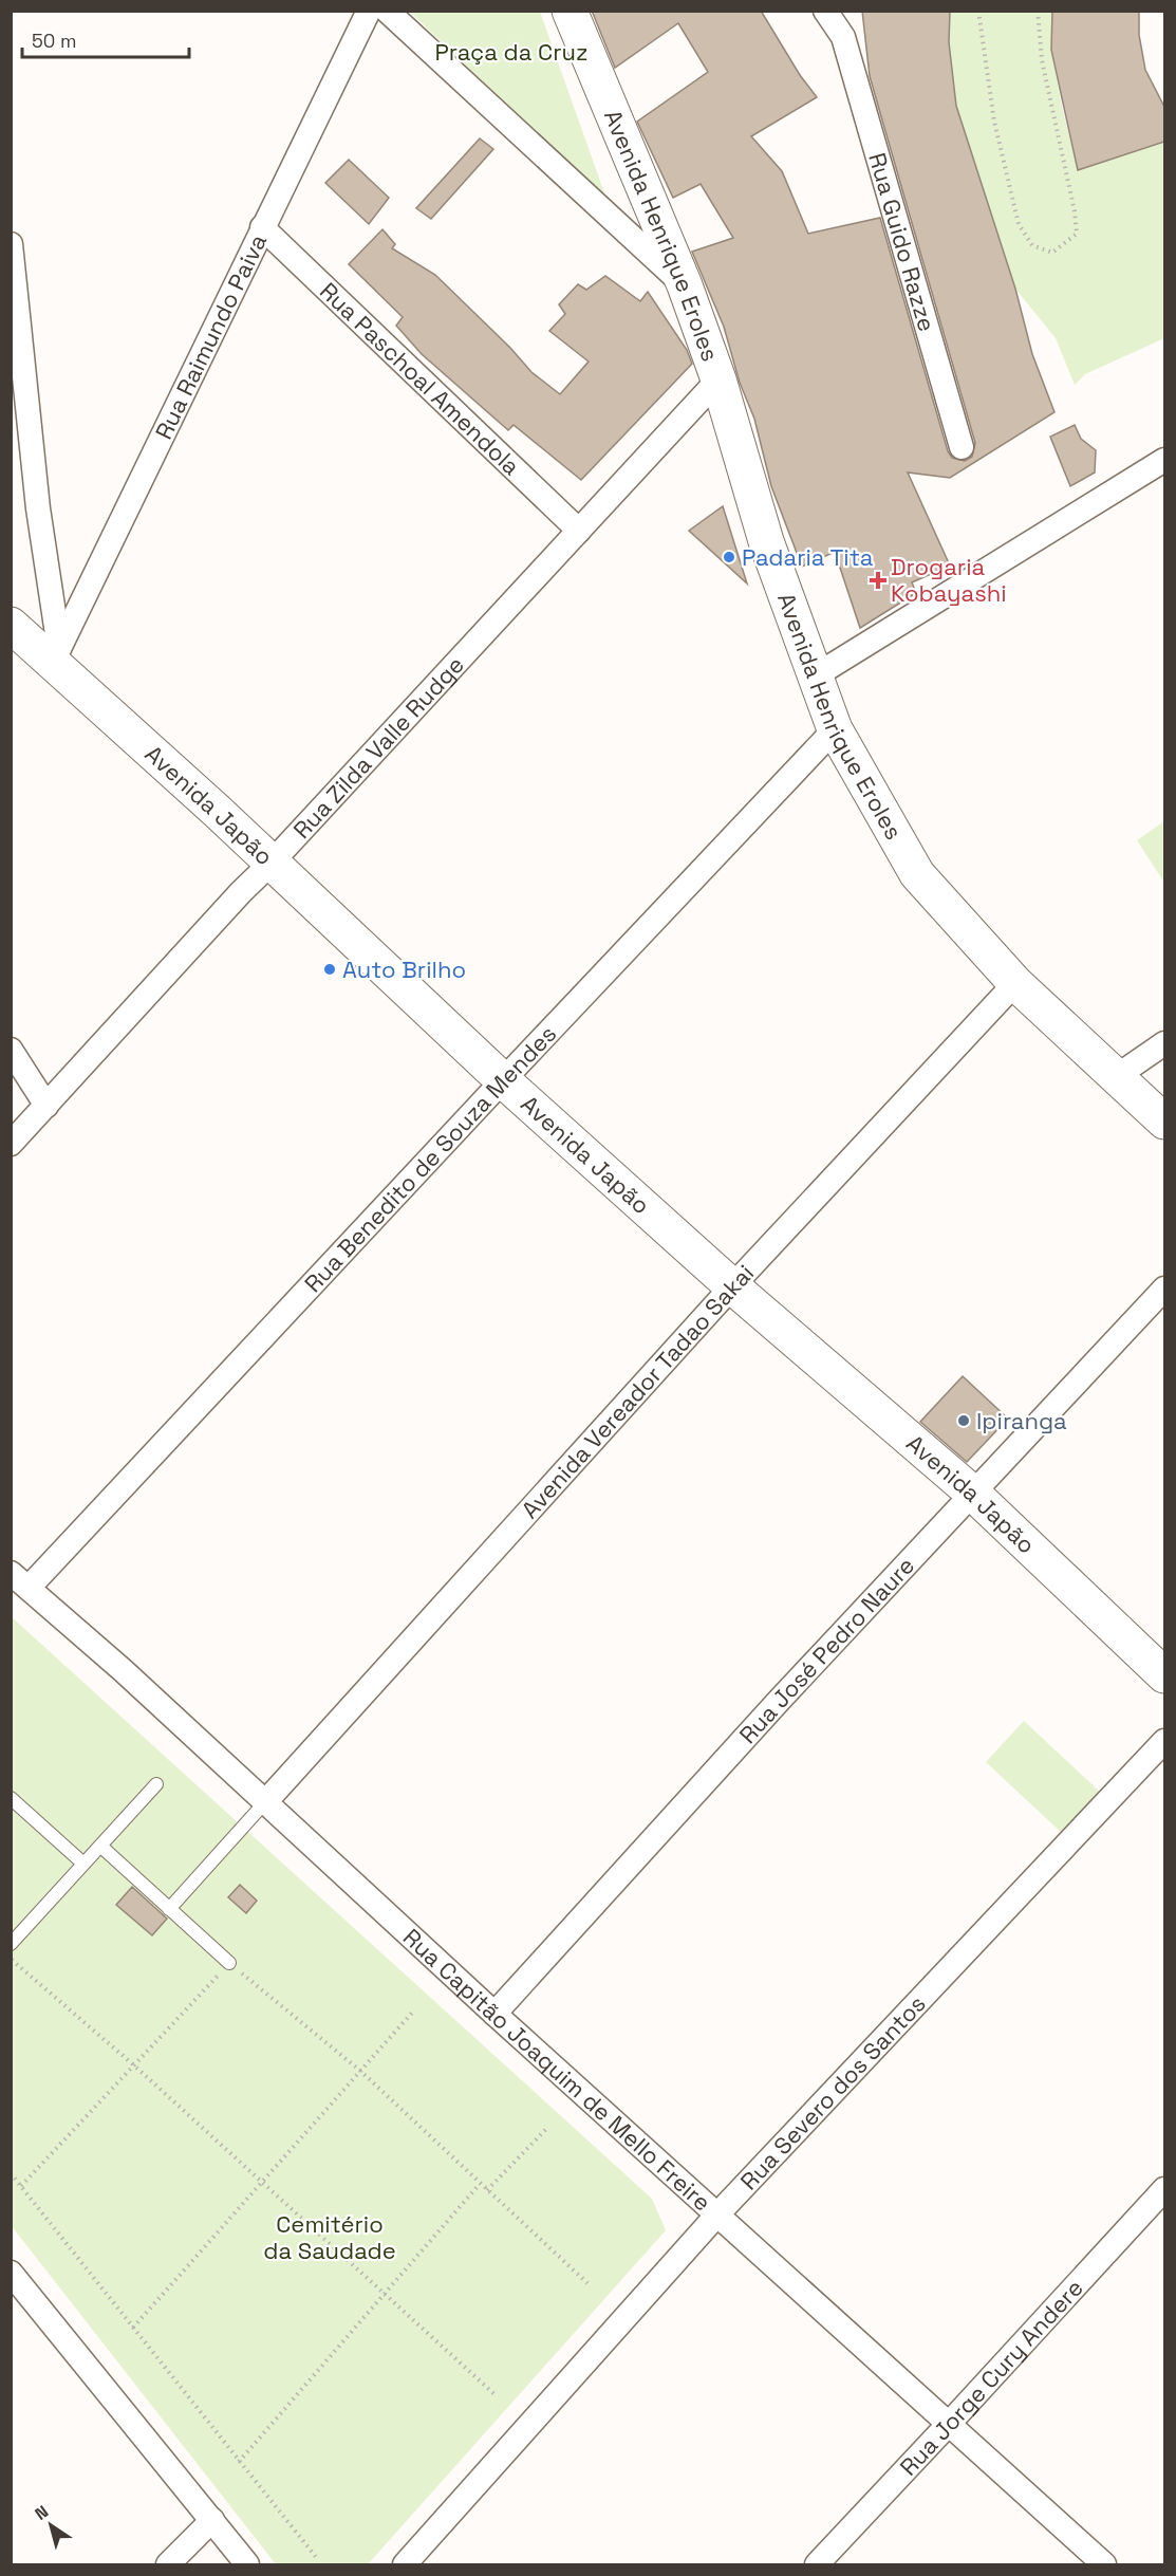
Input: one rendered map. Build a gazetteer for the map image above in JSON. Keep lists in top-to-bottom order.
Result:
{
  "streets": {
    "main road": ["Avenida Henrique Eroles", "Avenida Japão"],
    "street": [
      "Rua Guido Razze",
      "Rua Raimundo Paiva",
      "Rua Paschoal Amendola",
      "Rua Zilda Valle Rudge",
      "Rua Benedito de Souza Mendes",
      "Avenida Vereador Tadao Sakai",
      "Rua José Pedro Naure",
      "Rua Capitão Joaquim de Mello Freire",
      "Rua Severo dos Santos",
      "Rua Jorge Cury Andere"
    ]
  },
  "crossings": [
    ["Avenida Henrique Eroles", "Rua Zilda Valle Rudge"],
    ["Avenida Henrique Eroles", "Rua Benedito de Souza Mendes"],
    ["Avenida Henrique Eroles", "Avenida Vereador Tadao Sakai"],
    ["Rua Raimundo Paiva", "Rua Paschoal Amendola"],
    ["Rua Raimundo Paiva", "Avenida Japão"],
    ["Rua Paschoal Amendola", "Rua Zilda Valle Rudge"],
    ["Rua Zilda Valle Rudge", "Avenida Japão"],
    ["Avenida Japão", "Rua Benedito de Souza Mendes"],
    ["Avenida Japão", "Avenida Vereador Tadao Sakai"],
    ["Avenida Japão", "Rua José Pedro Naure"],
    ["Rua Benedito de Souza Mendes", "Rua Capitão Joaquim de Mello Freire"],
    ["Avenida Vereador Tadao Sakai", "Rua Capitão Joaquim de Mello Freire"],
    ["Rua José Pedro Naure", "Rua Capitão Joaquim de Mello Freire"],
    ["Rua Capitão Joaquim de Mello Freire", "Rua Severo dos Santos"],
    ["Rua Capitão Joaquim de Mello Freire", "Rua Jorge Cury Andere"]
  ],
  "parks": ["Praça da Cruz", "Cemitério da Saudade"],
  "places": {
    "other": ["Padaria Tita", "Auto Brilho", "Ipiranga"],
    "health": ["Drogaria Kobayashi"]
  },
  "scale_bar": "50 m",
  "north": "top left"
}
